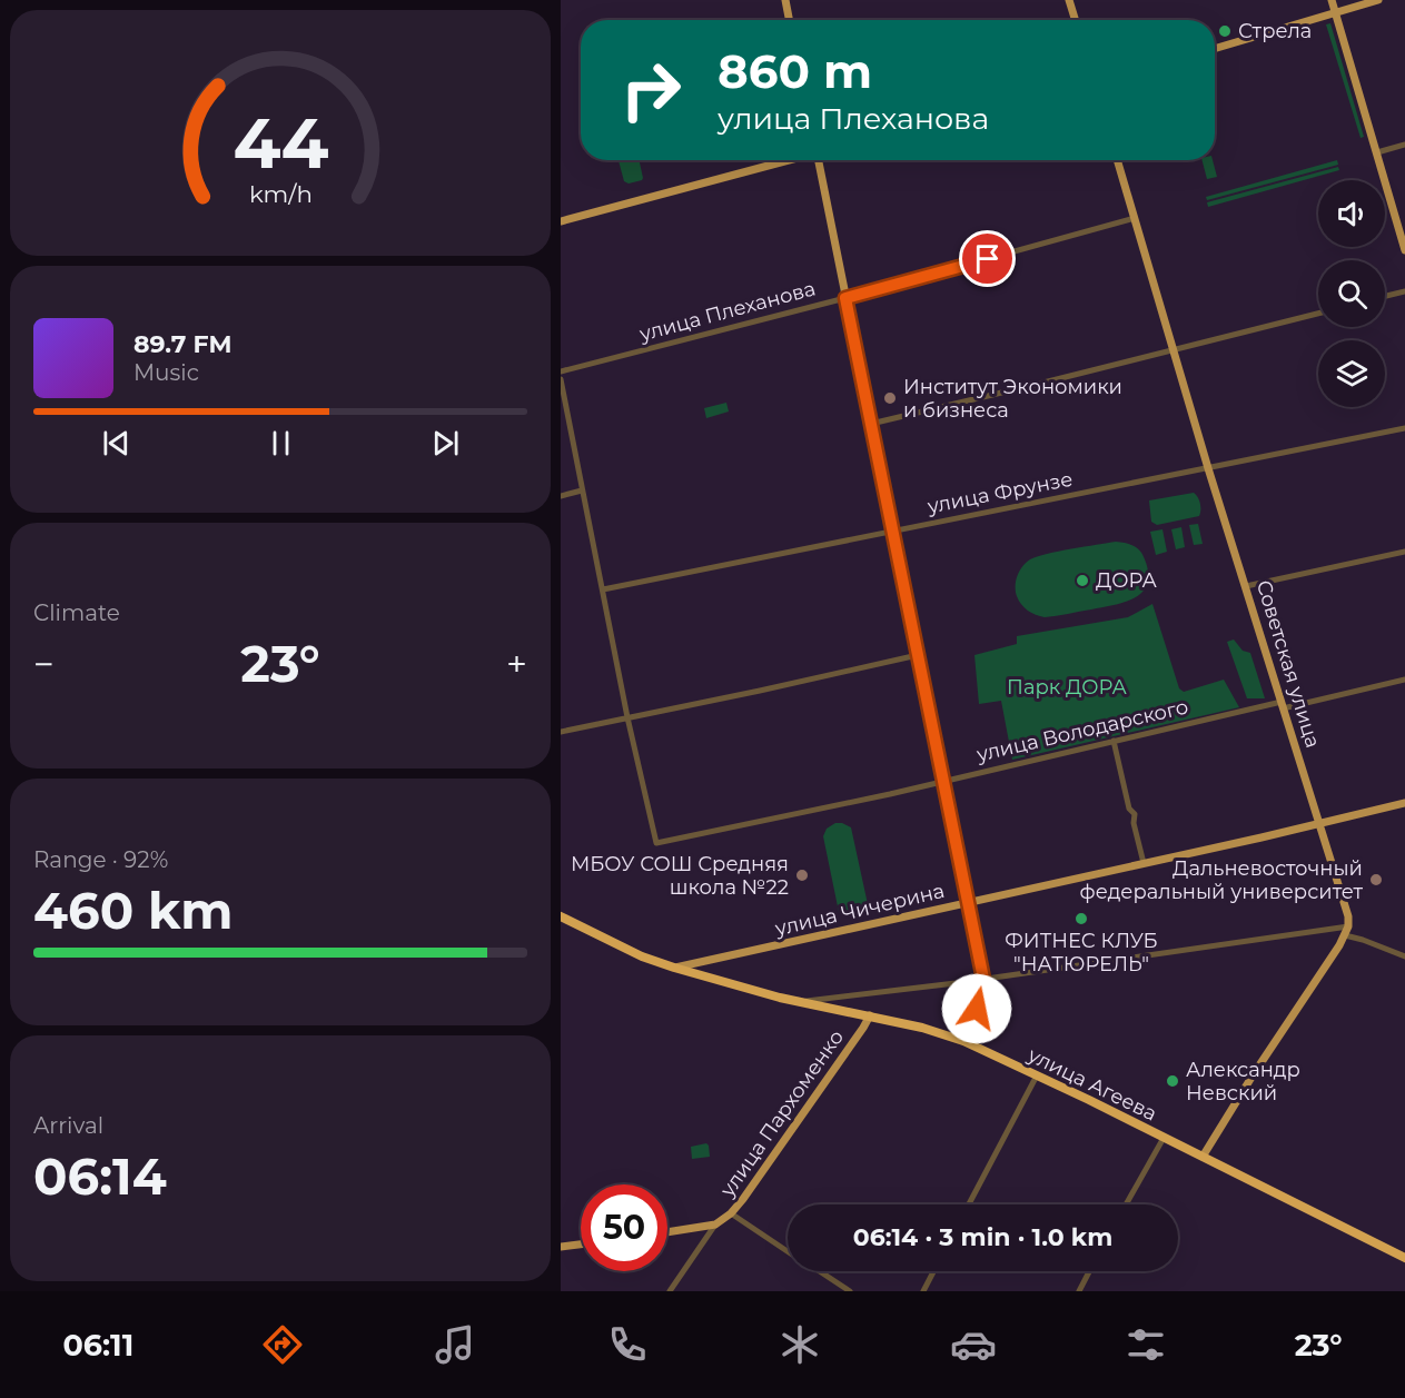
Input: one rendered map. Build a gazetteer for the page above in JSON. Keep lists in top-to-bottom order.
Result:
{
  "streets": {
    "highway": ["улица Агеева"],
    "main road": ["Советская улица", "улица Чичерина", "улица Пархоменко"],
    "street": ["улица Плеханова", "улица Фрунзе", "улица Володарского"]
  },
  "crossings": [
    ["улица Плеханова", "Советская улица"],
    ["улица Фрунзе", "Советская улица"],
    ["Советская улица", "улица Володарского"],
    ["Советская улица", "улица Чичерина"],
    ["улица Чичерина", "улица Агеева"],
    ["улица Агеева", "улица Пархоменко"]
  ],
  "parks": ["Парк ДОРА"],
  "places": [
    "Стрела",
    "Институт Экономики и бизнеса",
    "ДОРА",
    "МБОУ СОШ Средняя школа №22",
    "Дальневосточный федеральный университет",
    "ФИТНЕС КЛУБ \"НАТЮРЕЛЬ\"",
    "Александр Невский"
  ],
  "page": {
    "turn": ["860 m", "улица Плеханова"],
    "song": ["89.7 FM", "Music"],
    "tile": [
      "Climate",
      ["Range · 92%", "460 km"],
      ["Arrival", "06:14"]
    ],
    "heat": ["−", "23°", "+"],
    "limit": "50",
    "trip": "06:14 · 3 min · 1.0 km",
    "tabs": ["06:11", "23°"],
    "gauge": ["44", "km/h"]
  }
}
